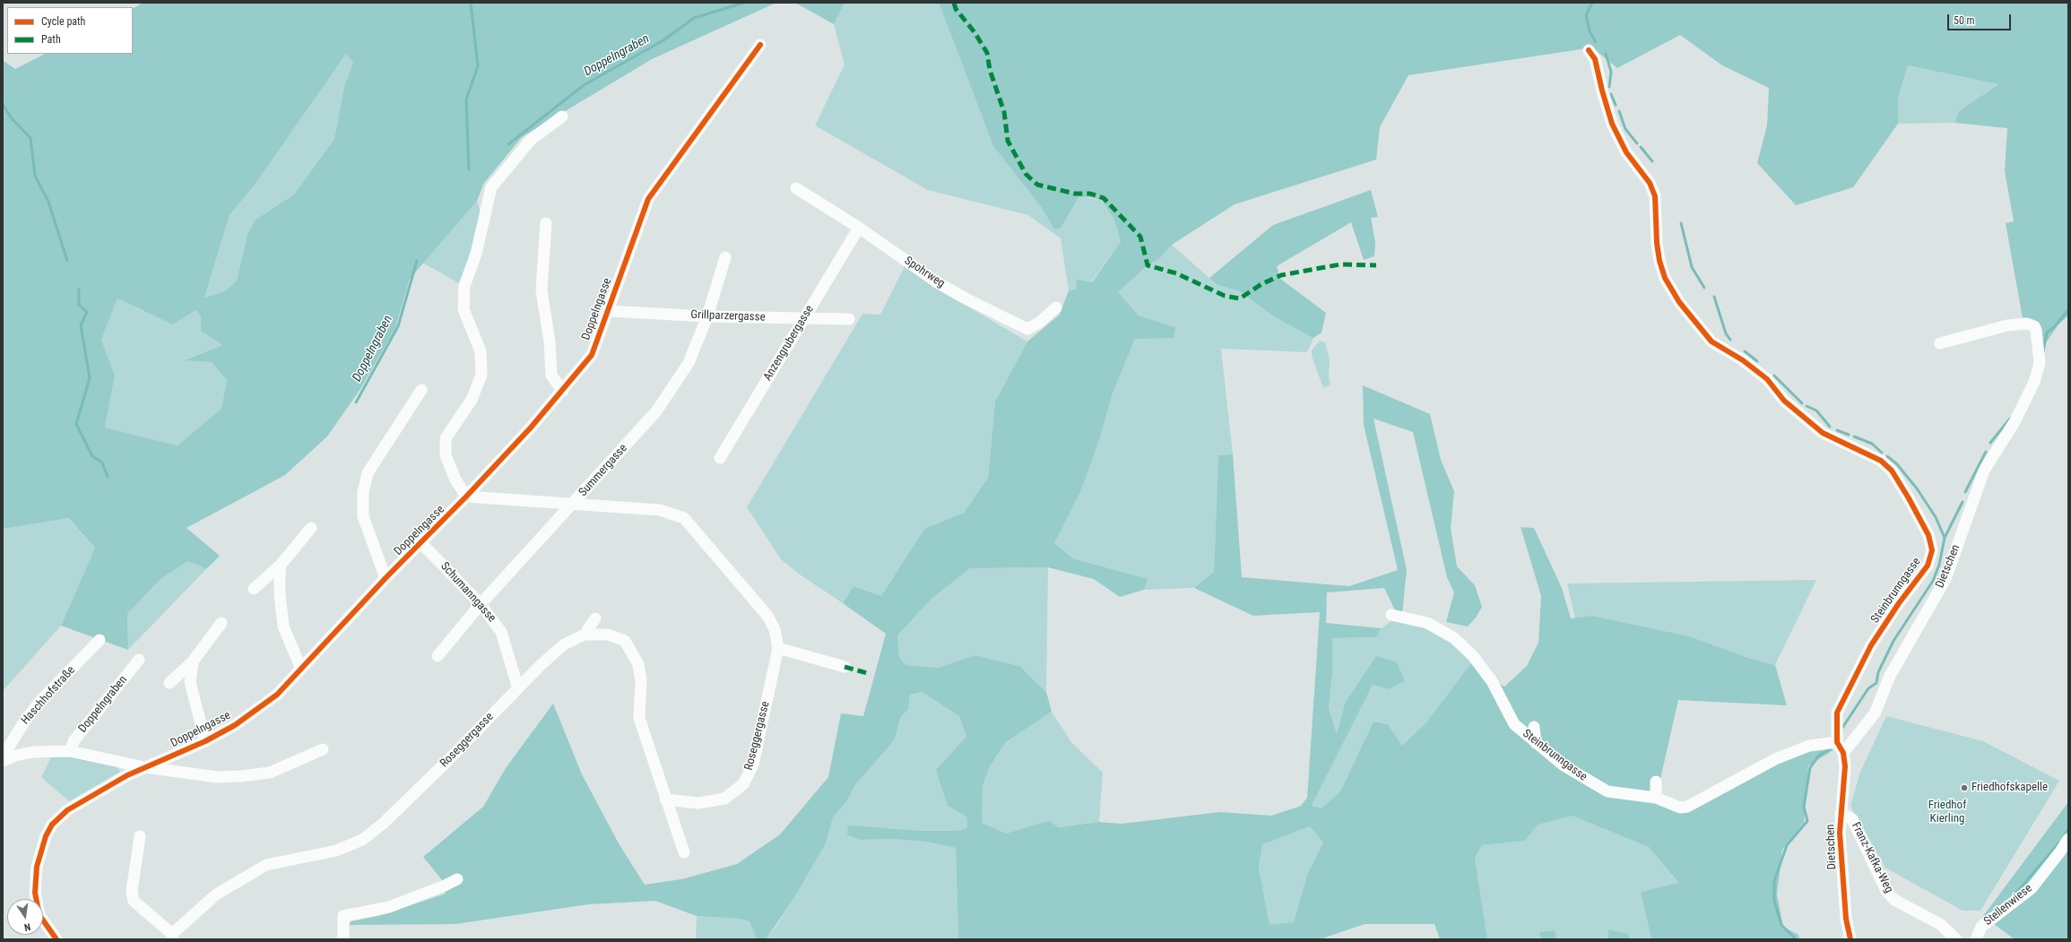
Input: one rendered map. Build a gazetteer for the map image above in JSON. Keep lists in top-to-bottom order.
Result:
{
  "streets": {
    "street": [
      "Spohrweg",
      "Doppelngasse",
      "Grillparzergasse",
      "Anzengrubergasse",
      "Summergasse",
      "Dietschen",
      "Steinbrunngasse",
      "Schumanngasse",
      "Haschhofstraße",
      "Doppelngraben",
      "Roseggergasse",
      "Franz-Kafka-Weg",
      "Stellenwiese"
    ]
  },
  "crossings": [
    ["Spohrweg", "Anzengrubergasse"],
    ["Doppelngasse", "Grillparzergasse"],
    ["Doppelngasse", "Schumanngasse"],
    ["Grillparzergasse", "Anzengrubergasse"],
    ["Grillparzergasse", "Summergasse"],
    ["Summergasse", "Schumanngasse"],
    ["Summergasse", "Roseggergasse"],
    ["Dietschen", "Franz-Kafka-Weg"],
    ["Schumanngasse", "Roseggergasse"]
  ],
  "water": ["Doppelngraben"],
  "parks": ["Friedhof Kierling"],
  "places": ["Friedhofskapelle"],
  "legend": ["Cycle path", "Path"],
  "scale_bar": "50 m",
  "north": "bottom"
}
